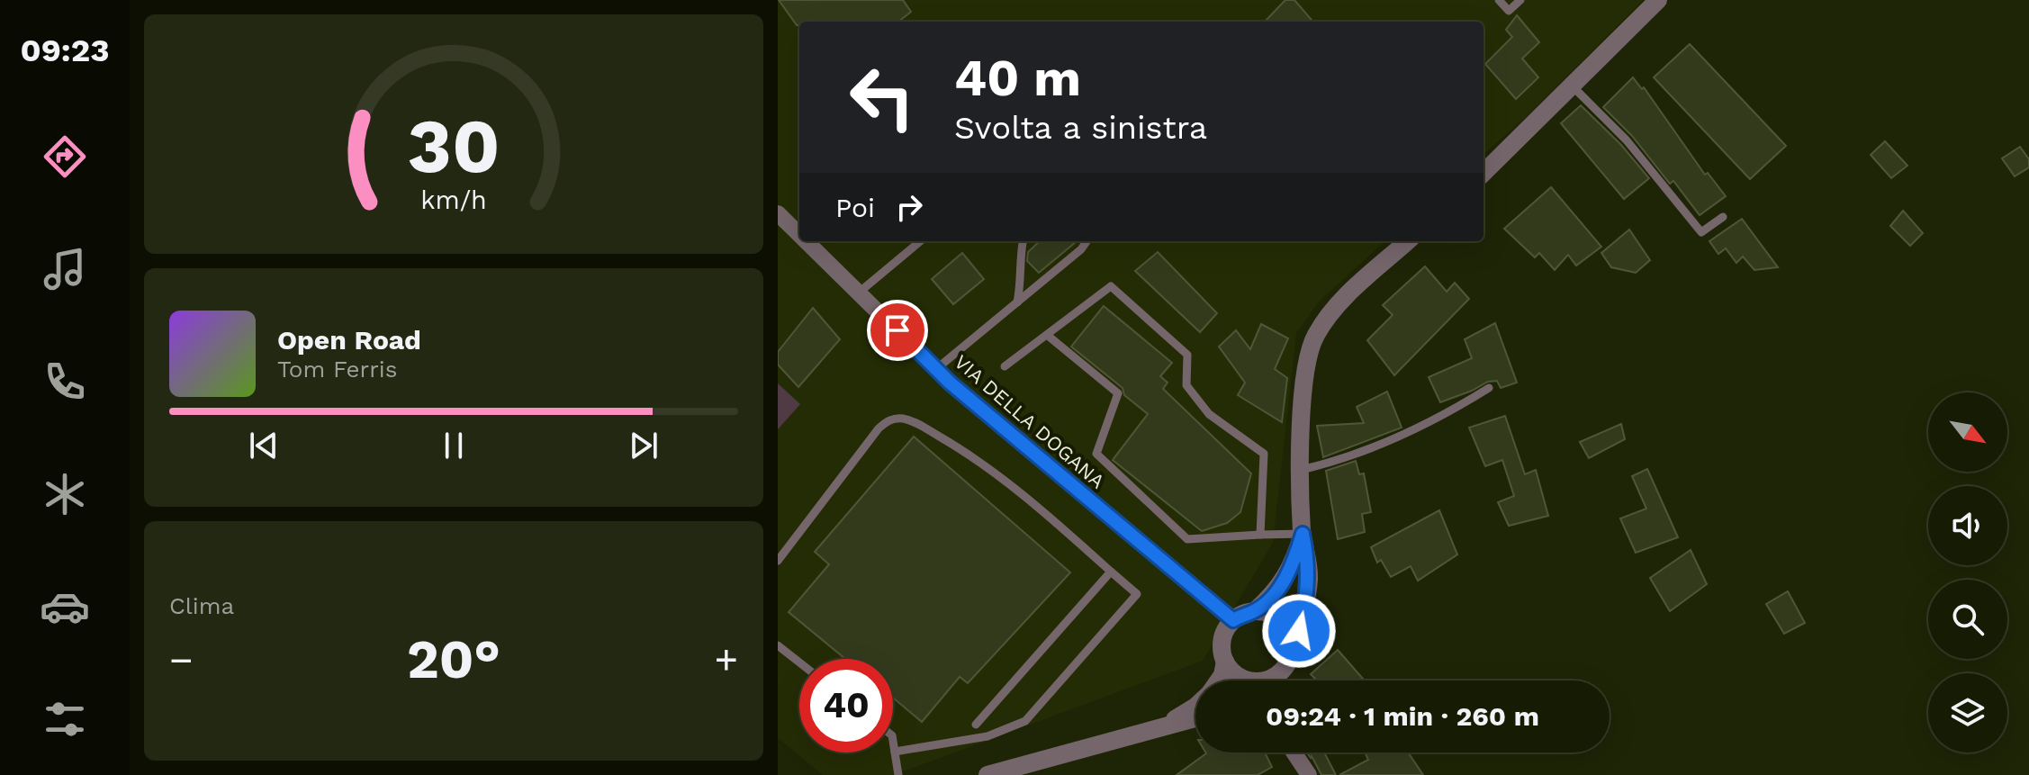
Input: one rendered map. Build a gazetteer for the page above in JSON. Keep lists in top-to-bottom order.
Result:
{
  "streets": {
    "street": ["VIA DELLA DOGANA"]
  },
  "north": "bottom right",
  "page": {
    "tabs": "09:23",
    "turn": ["40 m", "Svolta a sinistra"],
    "then": "Poi",
    "song": ["Open Road", "Tom Ferris"],
    "tile": "Clima",
    "heat": ["−", "20°", "+"],
    "limit": "40",
    "trip": "09:24 · 1 min · 260 m",
    "gauge": ["30", "km/h"]
  }
}
